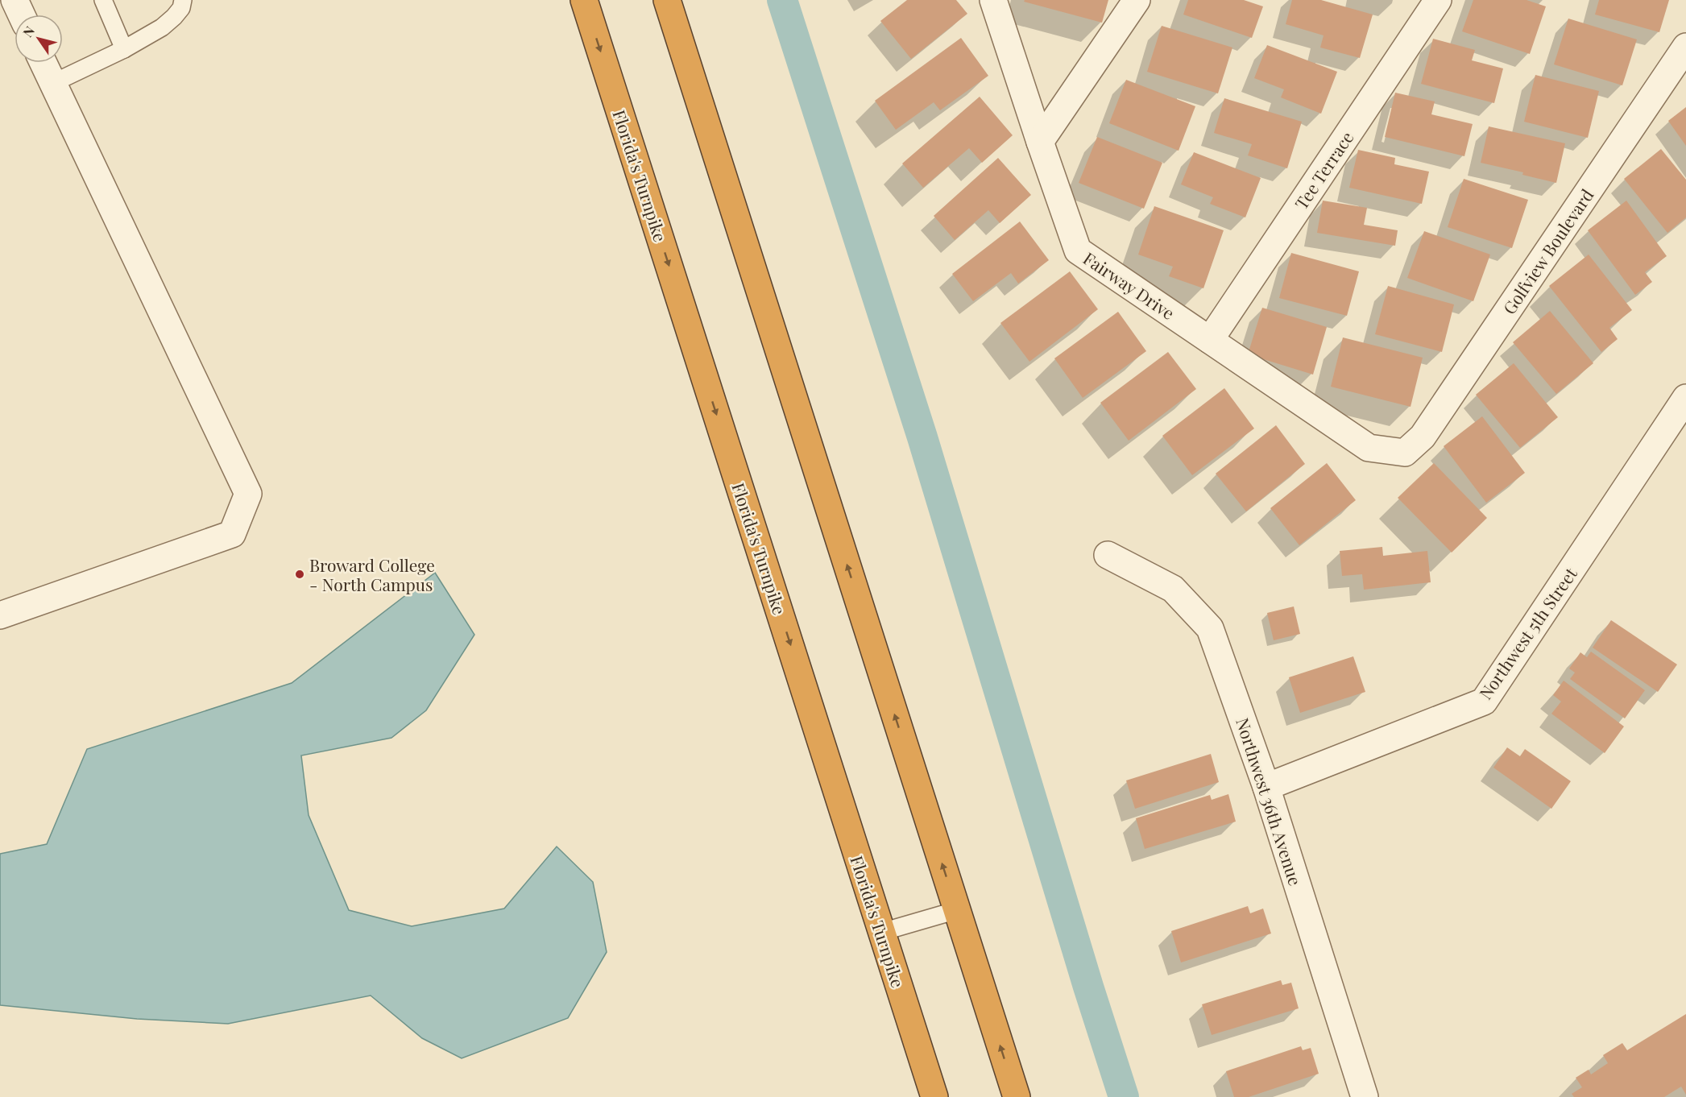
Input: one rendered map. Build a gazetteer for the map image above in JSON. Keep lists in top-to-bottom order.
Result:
{
  "streets": {
    "highway": ["Florida's Turnpike"],
    "street": [
      "Tee Terrace",
      "Golfview Boulevard",
      "Fairway Drive",
      "Northwest 5th Street",
      "Northwest 36th Avenue"
    ]
  },
  "crossings": [
    ["Tee Terrace", "Fairway Drive"],
    ["Golfview Boulevard", "Fairway Drive"],
    ["Northwest 5th Street", "Northwest 36th Avenue"]
  ],
  "places": ["Broward College - North Campus"],
  "north": "top left"
}
